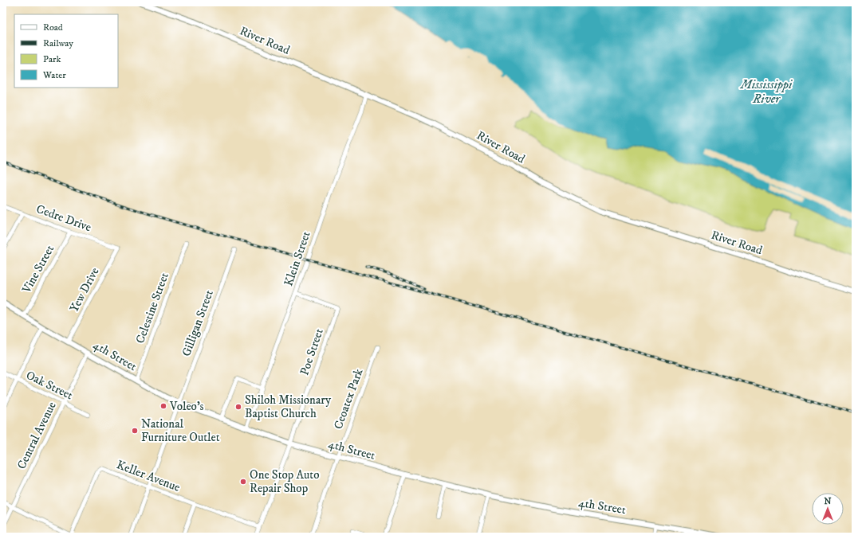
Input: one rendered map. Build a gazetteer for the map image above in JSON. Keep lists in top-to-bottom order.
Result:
{
  "streets": {
    "main road": ["River Road", "4th Street"],
    "street": [
      "Cedre Drive",
      "Klein Street",
      "Vine Street",
      "Yew Drive",
      "Celestine Street",
      "Gilligan Street",
      "Poe Street",
      "Oak Street",
      "Ceoatex Park",
      "Central Avenue",
      "Keller Avenue"
    ]
  },
  "crossings": [
    ["River Road", "Klein Street"],
    ["Cedre Drive", "Vine Street"],
    ["Cedre Drive", "Yew Drive"],
    ["Klein Street", "Poe Street"],
    ["Klein Street", "4th Street"],
    ["Vine Street", "4th Street"],
    ["Yew Drive", "4th Street"],
    ["Celestine Street", "4th Street"],
    ["Gilligan Street", "4th Street"],
    ["Gilligan Street", "Keller Avenue"],
    ["Poe Street", "4th Street"],
    ["4th Street", "Ceoatex Park"],
    ["4th Street", "Central Avenue"],
    ["Oak Street", "Central Avenue"]
  ],
  "water": ["Mississippi River"],
  "places": [
    "Voleo's",
    "Shiloh Missionary Baptist Church",
    "National Furniture Outlet",
    "One Stop Auto Repair Shop"
  ],
  "legend": [
    "Road",
    "Railway",
    "Park",
    "Water"
  ],
  "north": "top"
}
